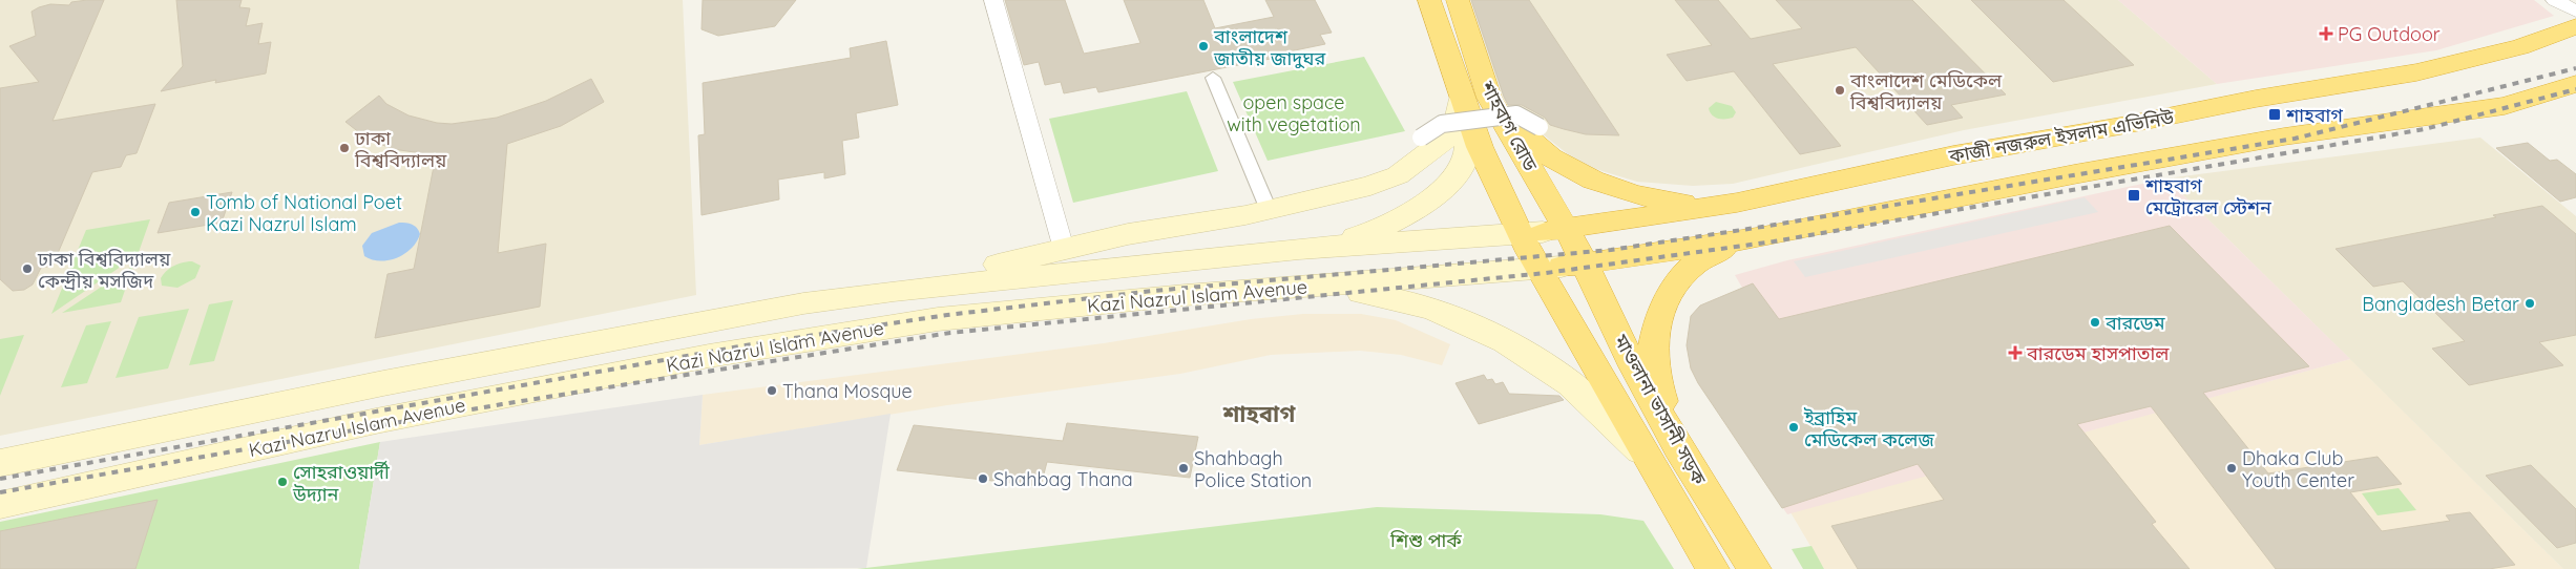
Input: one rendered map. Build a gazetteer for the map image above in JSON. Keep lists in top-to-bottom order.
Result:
{
  "streets": {
    "highway": ["শাহবাগ রোড", "কাজী নজরুল ইসলাম এভিনিউ", "মাওলানা ভাসানী সড়ক"],
    "main road": ["Kazi Nazrul Islam Avenue"]
  },
  "crossings": [
    ["শাহবাগ রোড", "কাজী নজরুল ইসলাম এভিনিউ"],
    ["শাহবাগ রোড", "Kazi Nazrul Islam Avenue"],
    ["শাহবাগ রোড", "মাওলানা ভাসানী সড়ক"],
    ["কাজী নজরুল ইসলাম এভিনিউ", "Kazi Nazrul Islam Avenue"],
    ["কাজী নজরুল ইসলাম এভিনিউ", "মাওলানা ভাসানী সড়ক"],
    ["Kazi Nazrul Islam Avenue", "মাওলানা ভাসানী সড়ক"]
  ],
  "districts": ["শাহবাগ"],
  "parks": ["open space with vegetation", "শিশু পার্ক"],
  "places": {
    "health": ["PG Outdoor", "বারডেম হাসপাতাল"],
    "other": [
      "বাংলাদেশ জাতীয় জাদুঘর",
      "বাংলাদেশ মেডিকেল বিশ্ববিদ্যালয়",
      "ঢাকা বিশ্ববিদ্যালয়",
      "Tomb of National Poet Kazi Nazrul Islam",
      "ঢাকা বিশ্ববিদ্যালয় কেন্দ্রীয় মসজিদ",
      "Bangladesh Betar",
      "বারডেম",
      "Thana Mosque",
      "ইব্রাহিম মেডিকেল কলেজ",
      "Shahbagh Police Station",
      "Dhaka Club Youth Center",
      "Shahbag Thana",
      "সোহরাওয়ার্দী উদ্যান"
    ],
    "transit": ["শাহবাগ", "শাহবাগ মেট্রোরেল স্টেশন"]
  }
}
